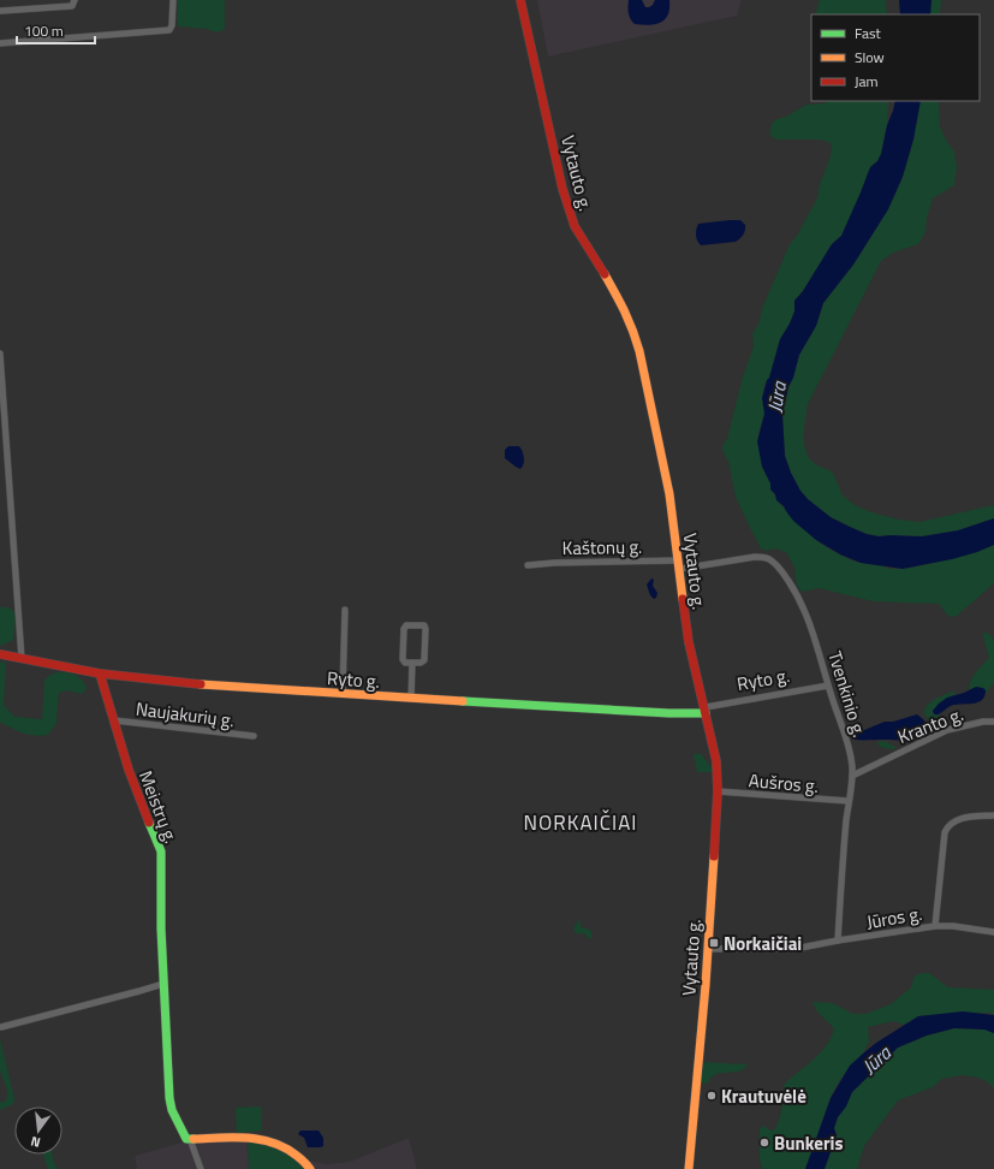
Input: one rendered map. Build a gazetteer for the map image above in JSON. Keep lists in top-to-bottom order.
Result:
{
  "streets": {
    "street": [
      "Vytauto g.",
      "Kaštonų g.",
      "Ryto g.",
      "Tvenkinio g.",
      "Naujakurių g.",
      "Kranto g.",
      "Aušros g.",
      "Meistrų g.",
      "Jūros g."
    ]
  },
  "crossings": [
    ["Vytauto g.", "Kaštonų g."],
    ["Vytauto g.", "Ryto g."],
    ["Vytauto g.", "Tvenkinio g."],
    ["Vytauto g.", "Aušros g."],
    ["Vytauto g.", "Jūros g."],
    ["Kaštonų g.", "Tvenkinio g."],
    ["Ryto g.", "Tvenkinio g."],
    ["Ryto g.", "Meistrų g."],
    ["Tvenkinio g.", "Kranto g."],
    ["Tvenkinio g.", "Aušros g."],
    ["Tvenkinio g.", "Jūros g."],
    ["Naujakurių g.", "Meistrų g."]
  ],
  "districts": ["NORKAIČIAI"],
  "water": ["Jūra"],
  "places": {
    "transit": ["Norkaičiai"],
    "other": ["Krautuvėlė", "Bunkeris"]
  },
  "legend": ["Fast", "Slow", "Jam"],
  "scale_bar": "100 m",
  "north": "bottom"
}
